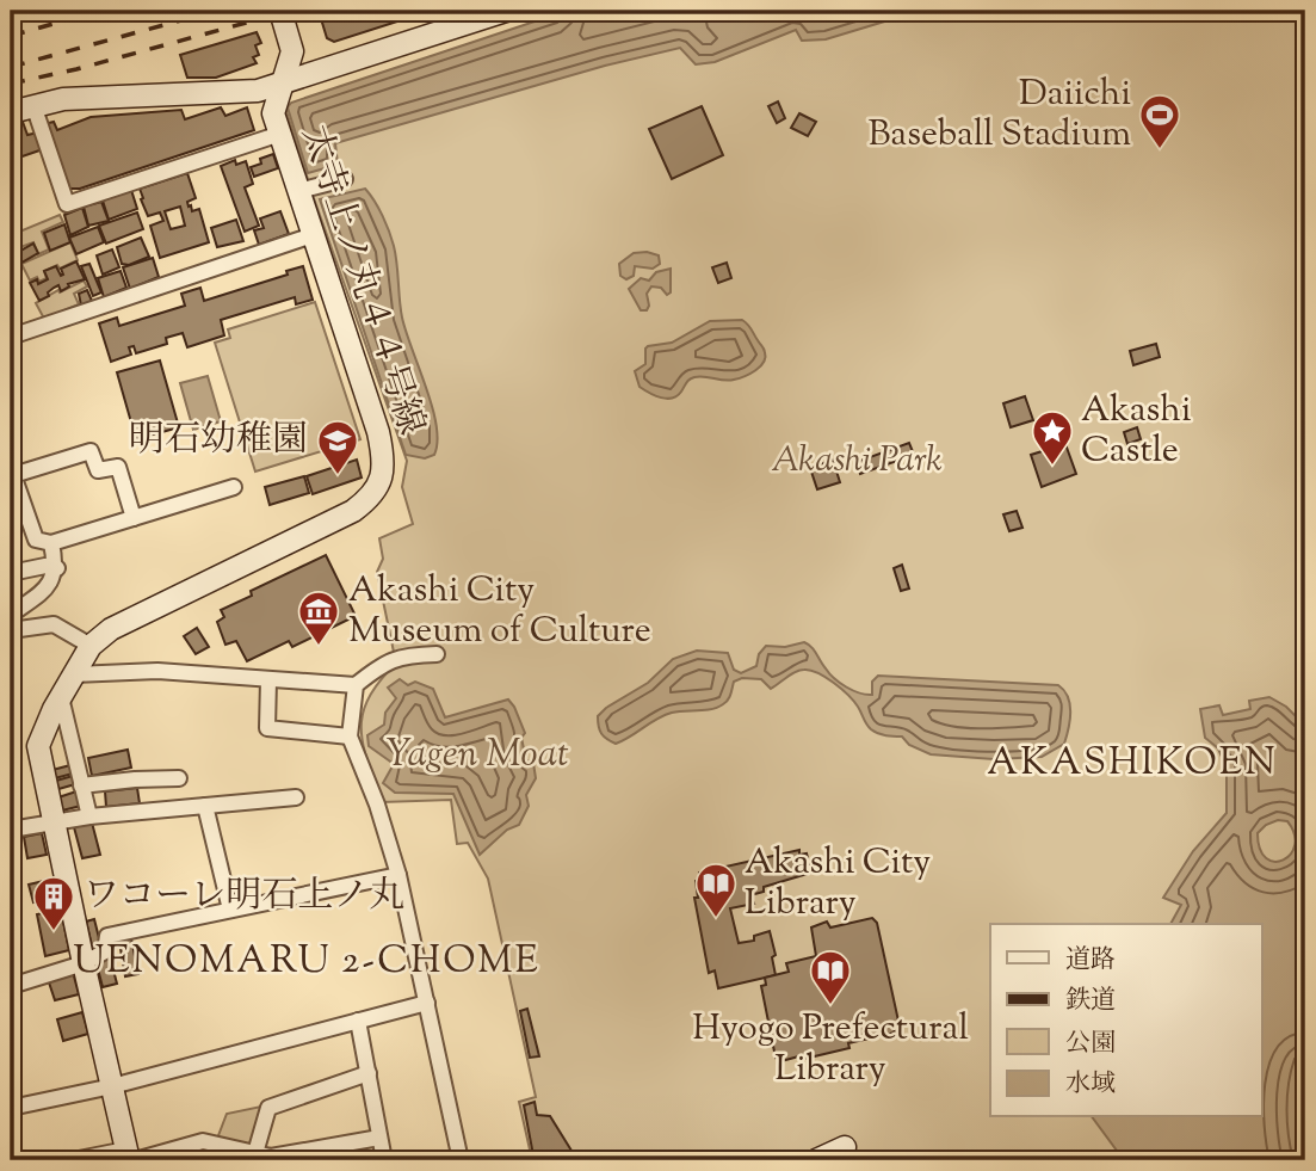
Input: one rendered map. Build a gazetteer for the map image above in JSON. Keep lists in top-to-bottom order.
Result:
{
  "streets": {
    "street": ["太寺上ノ丸４４号線"]
  },
  "districts": ["AKASHIKOEN", "UENOMARU 2-CHOME"],
  "water": ["Yagen Moat"],
  "parks": ["Akashi Park"],
  "places": {
    "sports": ["Daiichi Baseball Stadium"],
    "place": ["Akashi Castle"],
    "school or university": ["明石幼稚園"],
    "museum": ["Akashi City Museum of Culture"],
    "library": ["Akashi City Library", "Hyogo Prefectural Library"],
    "building": ["ワコーレ明石上ノ丸"]
  },
  "legend": [
    "道路",
    "鉄道",
    "公園",
    "水域"
  ]
}
